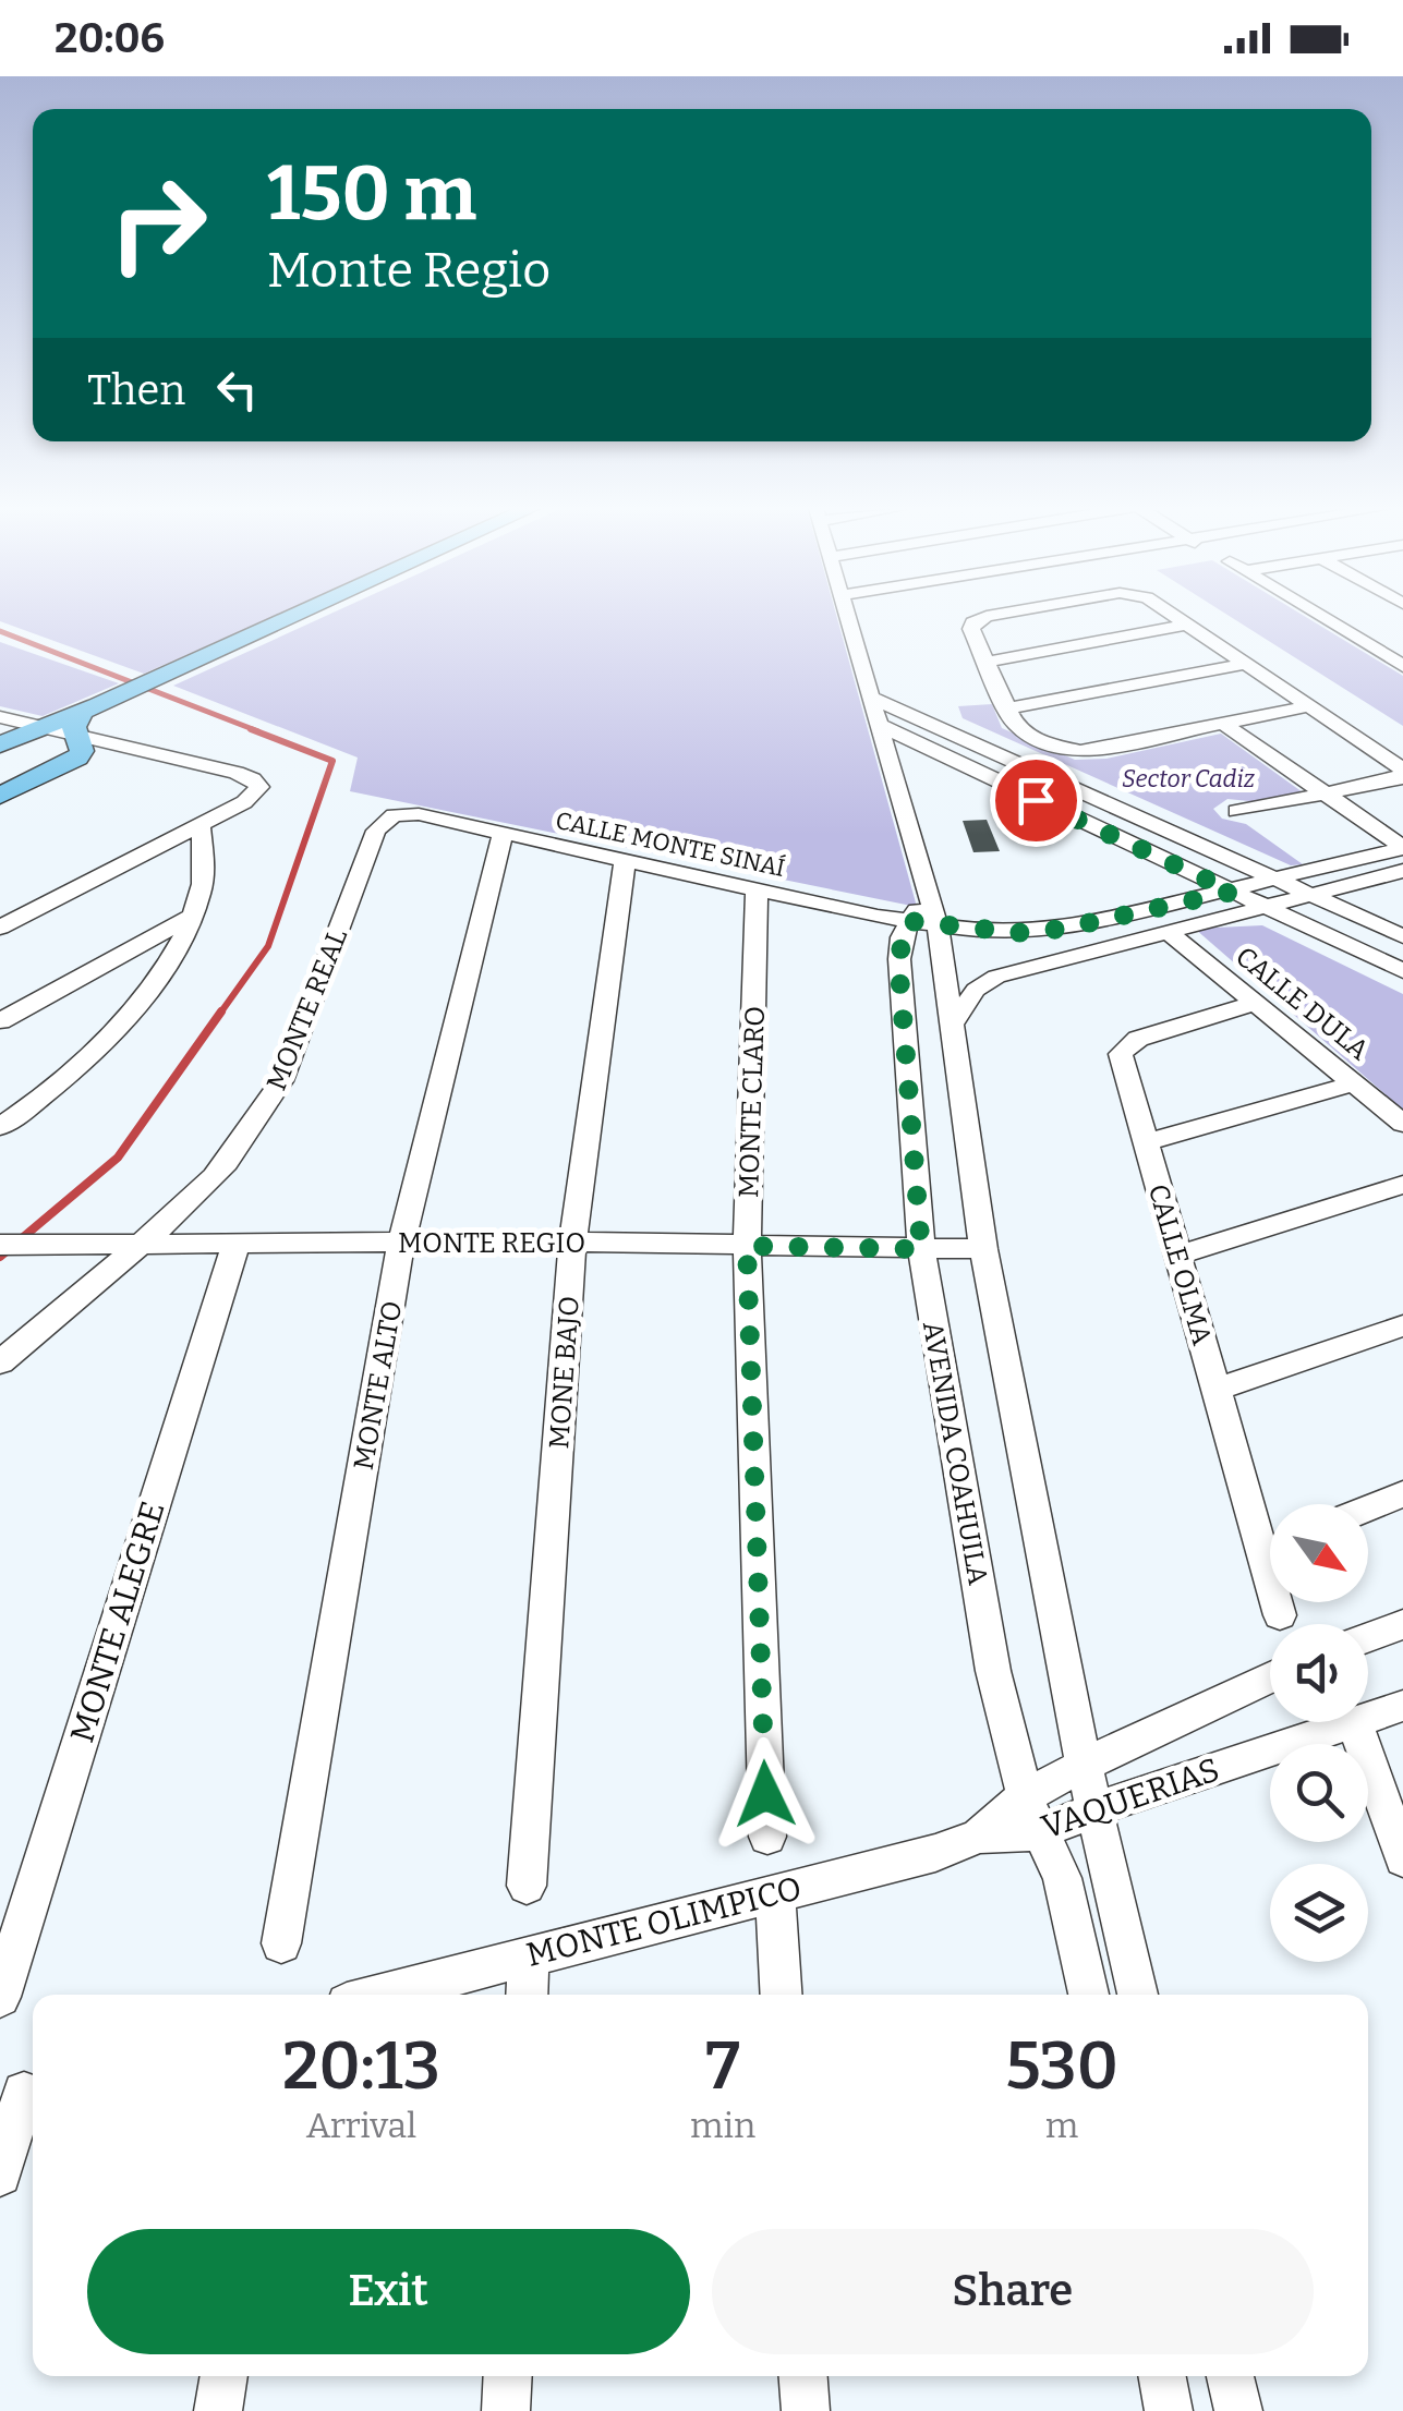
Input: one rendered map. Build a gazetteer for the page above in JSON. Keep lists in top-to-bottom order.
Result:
{
  "streets": {
    "street": [
      "CALLE MONTE SINAÍ",
      "CALLE DULA",
      "MONTE REAL",
      "MONTE CLARO",
      "MONTE REGIO",
      "CALLE OLMA",
      "MONE BAJO",
      "MONTE ALTO",
      "AVENIDA COAHUILA",
      "MONTE ALEGRE",
      "VAQUERIAS",
      "MONTE OLIMPICO"
    ]
  },
  "crossings": [
    ["CALLE MONTE SINAÍ", "MONTE REAL"],
    ["CALLE MONTE SINAÍ", "MONTE CLARO"],
    ["CALLE MONTE SINAÍ", "MONE BAJO"],
    ["CALLE MONTE SINAÍ", "MONTE ALTO"],
    ["CALLE MONTE SINAÍ", "AVENIDA COAHUILA"],
    ["CALLE DULA", "CALLE OLMA"],
    ["MONTE REAL", "MONTE REGIO"],
    ["MONTE CLARO", "MONTE REGIO"],
    ["MONTE REGIO", "MONE BAJO"],
    ["MONTE REGIO", "MONTE ALTO"],
    ["MONTE REGIO", "AVENIDA COAHUILA"],
    ["MONTE REGIO", "MONTE ALEGRE"],
    ["AVENIDA COAHUILA", "VAQUERIAS"],
    ["VAQUERIAS", "MONTE OLIMPICO"]
  ],
  "parks": ["Sector Cadiz"],
  "north": "bottom right",
  "page": {
    "status": "20:06",
    "turn": ["150 m", "Monte Regio"],
    "then": "Then",
    "eta": [
      "20:13",
      "Arrival",
      "7",
      "min",
      "530",
      "m"
    ],
    "buttons": ["Exit", "Share"]
  }
}
